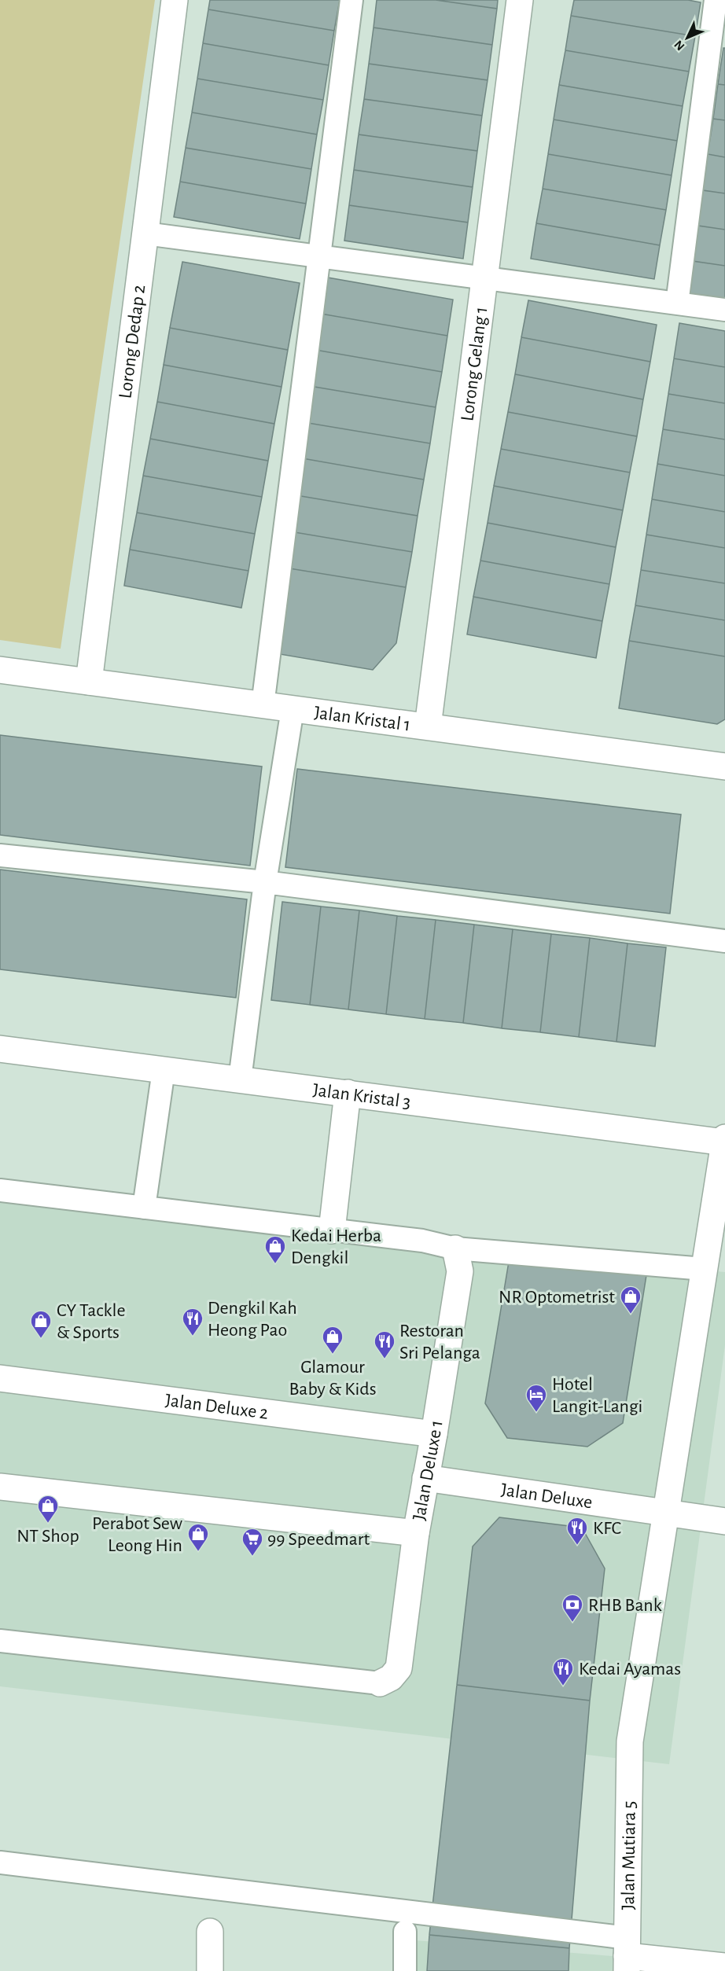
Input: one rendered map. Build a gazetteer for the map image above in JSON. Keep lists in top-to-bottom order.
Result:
{
  "streets": {
    "street": [
      "Lorong Dedap 2",
      "Lorong Gelang 1",
      "Jalan Kristal 1",
      "Jalan Kristal 3",
      "Jalan Deluxe 2",
      "Jalan Deluxe 1",
      "Jalan Deluxe",
      "Jalan Mutiara 5"
    ]
  },
  "crossings": [
    ["Lorong Dedap 2", "Jalan Kristal 1"],
    ["Lorong Gelang 1", "Jalan Kristal 1"],
    ["Jalan Kristal 3", "Jalan Mutiara 5"],
    ["Jalan Deluxe 2", "Jalan Deluxe 1"],
    ["Jalan Deluxe 1", "Jalan Deluxe"],
    ["Jalan Deluxe", "Jalan Mutiara 5"]
  ],
  "places": {
    "shop": [
      "Kedai Herba Dengkil",
      "NR Optometrist",
      "CY Tackle & Sports",
      "Glamour Baby & Kids",
      "NT Shop",
      "Perabot Sew Leong Hin"
    ],
    "restaurant": [
      "Dengkil Kah Heong Pao",
      "Restoran Sri Pelanga",
      "KFC",
      "Kedai Ayamas"
    ],
    "hotel": ["Hotel Langit-Langi"],
    "supermarket": ["99 Speedmart"],
    "bank": ["RHB Bank"]
  },
  "north": "bottom left"
}
